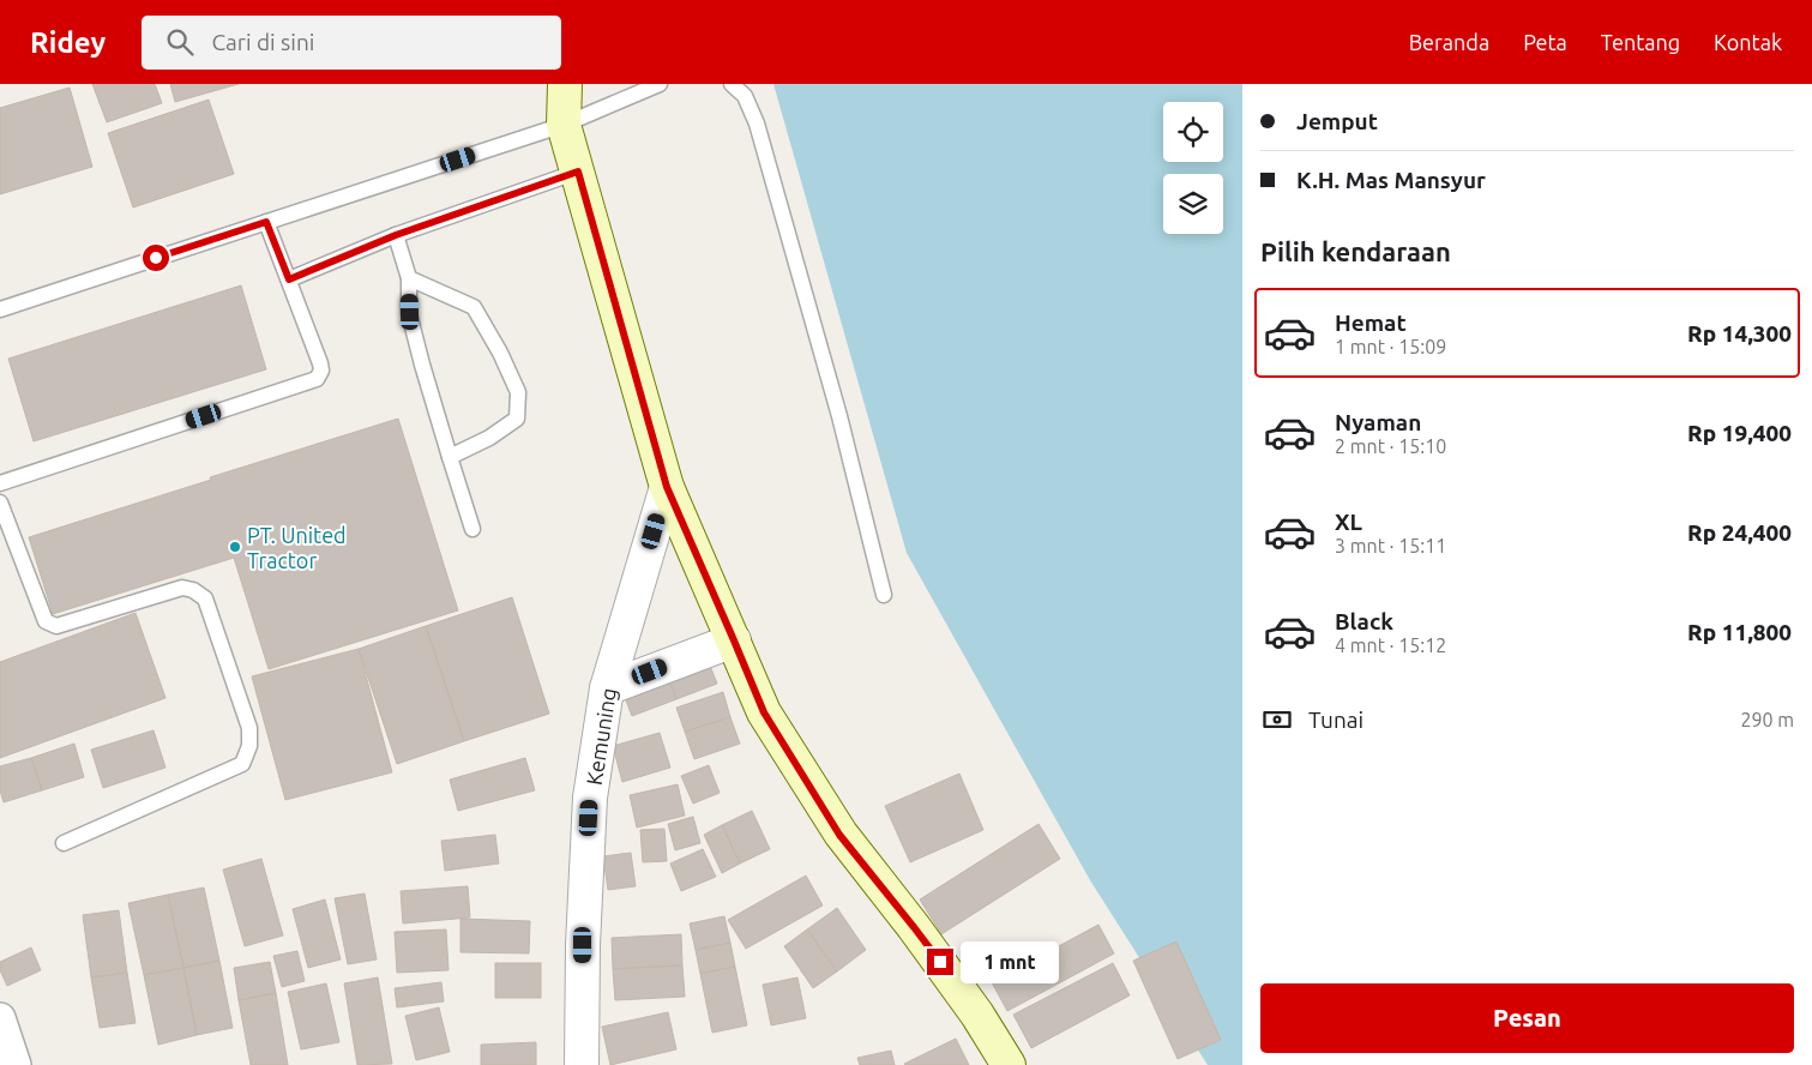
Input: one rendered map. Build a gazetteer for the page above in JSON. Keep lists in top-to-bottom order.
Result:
{
  "streets": {
    "street": ["Kemuning"]
  },
  "places": ["PT. United Tractor"],
  "page": {
    "header": "Ridey",
    "search": "Cari di sini",
    "nav": [
      "Beranda",
      "Peta",
      "Tentang",
      "Kontak"
    ],
    "banner": ["Jemput", "K.H. Mas Mansyur"],
    "heading": "Pilih kendaraan",
    "list": [
      {
        "name": "Hemat",
        "note": "1 mnt · 15:09",
        "value": "Rp 14,300"
      },
      {
        "name": "Nyaman",
        "note": "2 mnt · 15:10",
        "value": "Rp 19,400"
      },
      {
        "name": "XL",
        "note": "3 mnt · 15:11",
        "value": "Rp 24,400"
      },
      {
        "name": "Black",
        "note": "4 mnt · 15:12",
        "value": "Rp 11,800"
      }
    ],
    "pay": ["Tunai", "290 m"],
    "bubble": "1 mnt",
    "buttons": "Pesan"
  }
}
